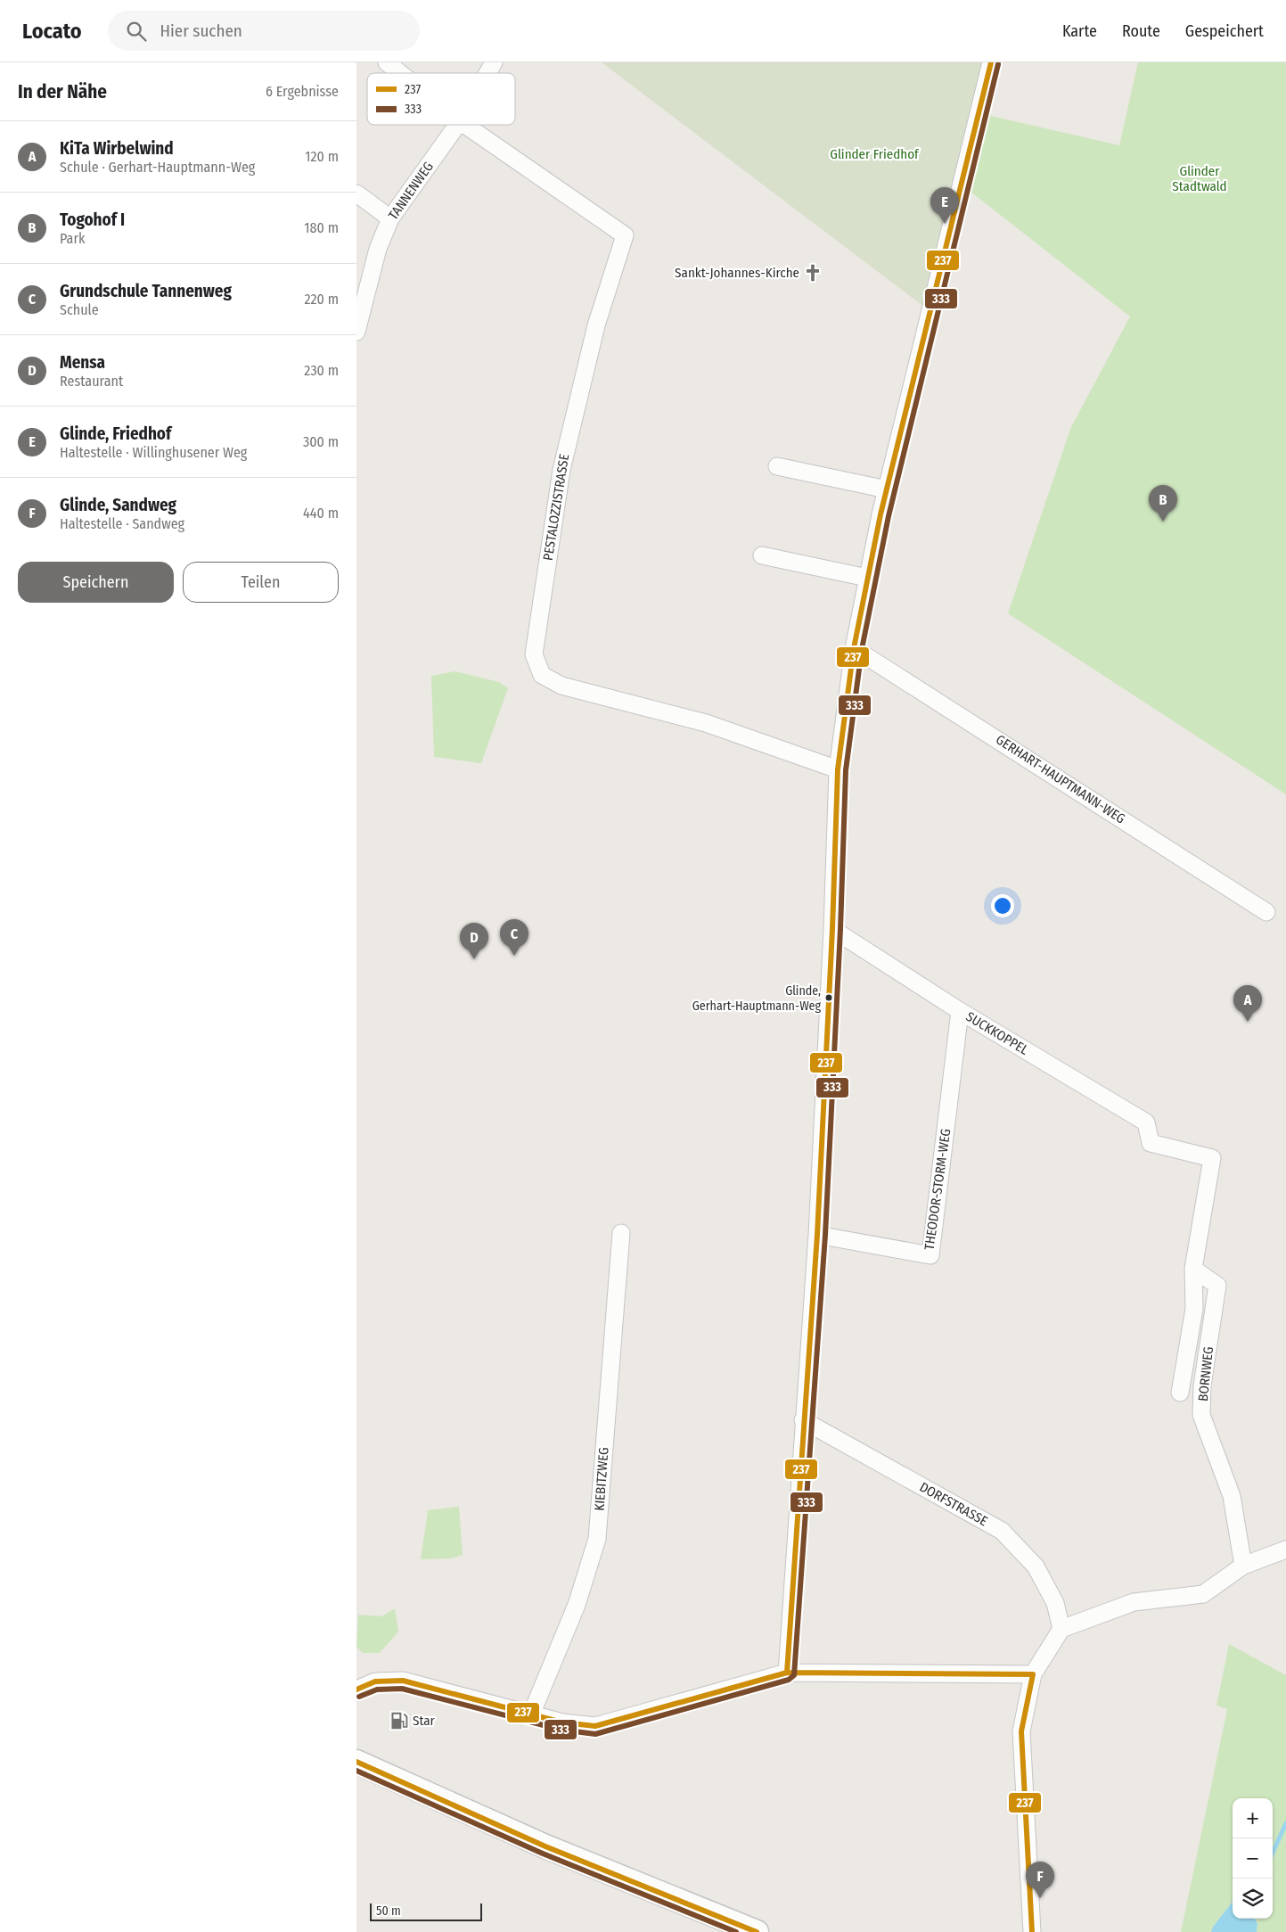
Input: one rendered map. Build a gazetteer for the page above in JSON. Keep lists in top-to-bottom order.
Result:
{
  "streets": {
    "street": [
      "TANNENWEG",
      "PESTALOZZISTRASSE",
      "GERHART-HAUPTMANN-WEG",
      "SUCKKOPPEL",
      "THEODOR-STORM-WEG",
      "BORNWEG",
      "KIEBITZWEG",
      "DORFSTRASSE"
    ]
  },
  "crossings": [
    ["SUCKKOPPEL", "THEODOR-STORM-WEG"],
    ["SUCKKOPPEL", "BORNWEG"]
  ],
  "parks": ["Glinder Friedhof", "Glinder Stadtwald"],
  "places": {
    "church": ["Sankt-Johannes-Kirche"],
    "other": ["Glinde, Gerhart-Hauptmann-Weg"],
    "fuel station": ["Star"]
  },
  "lines": ["transit line 237", "transit line 333"],
  "legend": ["237", "333"],
  "scale_bar": "50 m",
  "page": {
    "header": "Locato",
    "search": "Hier suchen",
    "nav": ["Karte", "Route", "Gespeichert"],
    "heading": ["In der Nähe", "6 Ergebnisse"],
    "list": [
      {
        "mark": "A",
        "name": "KiTa Wirbelwind",
        "note": "Schule · Gerhart-Hauptmann-Weg",
        "value": "120 m"
      },
      {
        "mark": "B",
        "name": "Togohof I",
        "note": "Park",
        "value": "180 m"
      },
      {
        "mark": "C",
        "name": "Grundschule Tannenweg",
        "note": "Schule",
        "value": "220 m"
      },
      {
        "mark": "D",
        "name": "Mensa",
        "note": "Restaurant",
        "value": "230 m"
      },
      {
        "mark": "E",
        "name": "Glinde, Friedhof",
        "note": "Haltestelle · Willinghusener Weg",
        "value": "300 m"
      },
      {
        "mark": "F",
        "name": "Glinde, Sandweg",
        "note": "Haltestelle · Sandweg",
        "value": "440 m"
      }
    ],
    "pins": [
      "E",
      "B",
      "C",
      "D",
      "A",
      "F"
    ],
    "buttons": ["Speichern", "Teilen"],
    "map_buttons": ["+", "−"],
    "scale": "50 m"
  }
}
